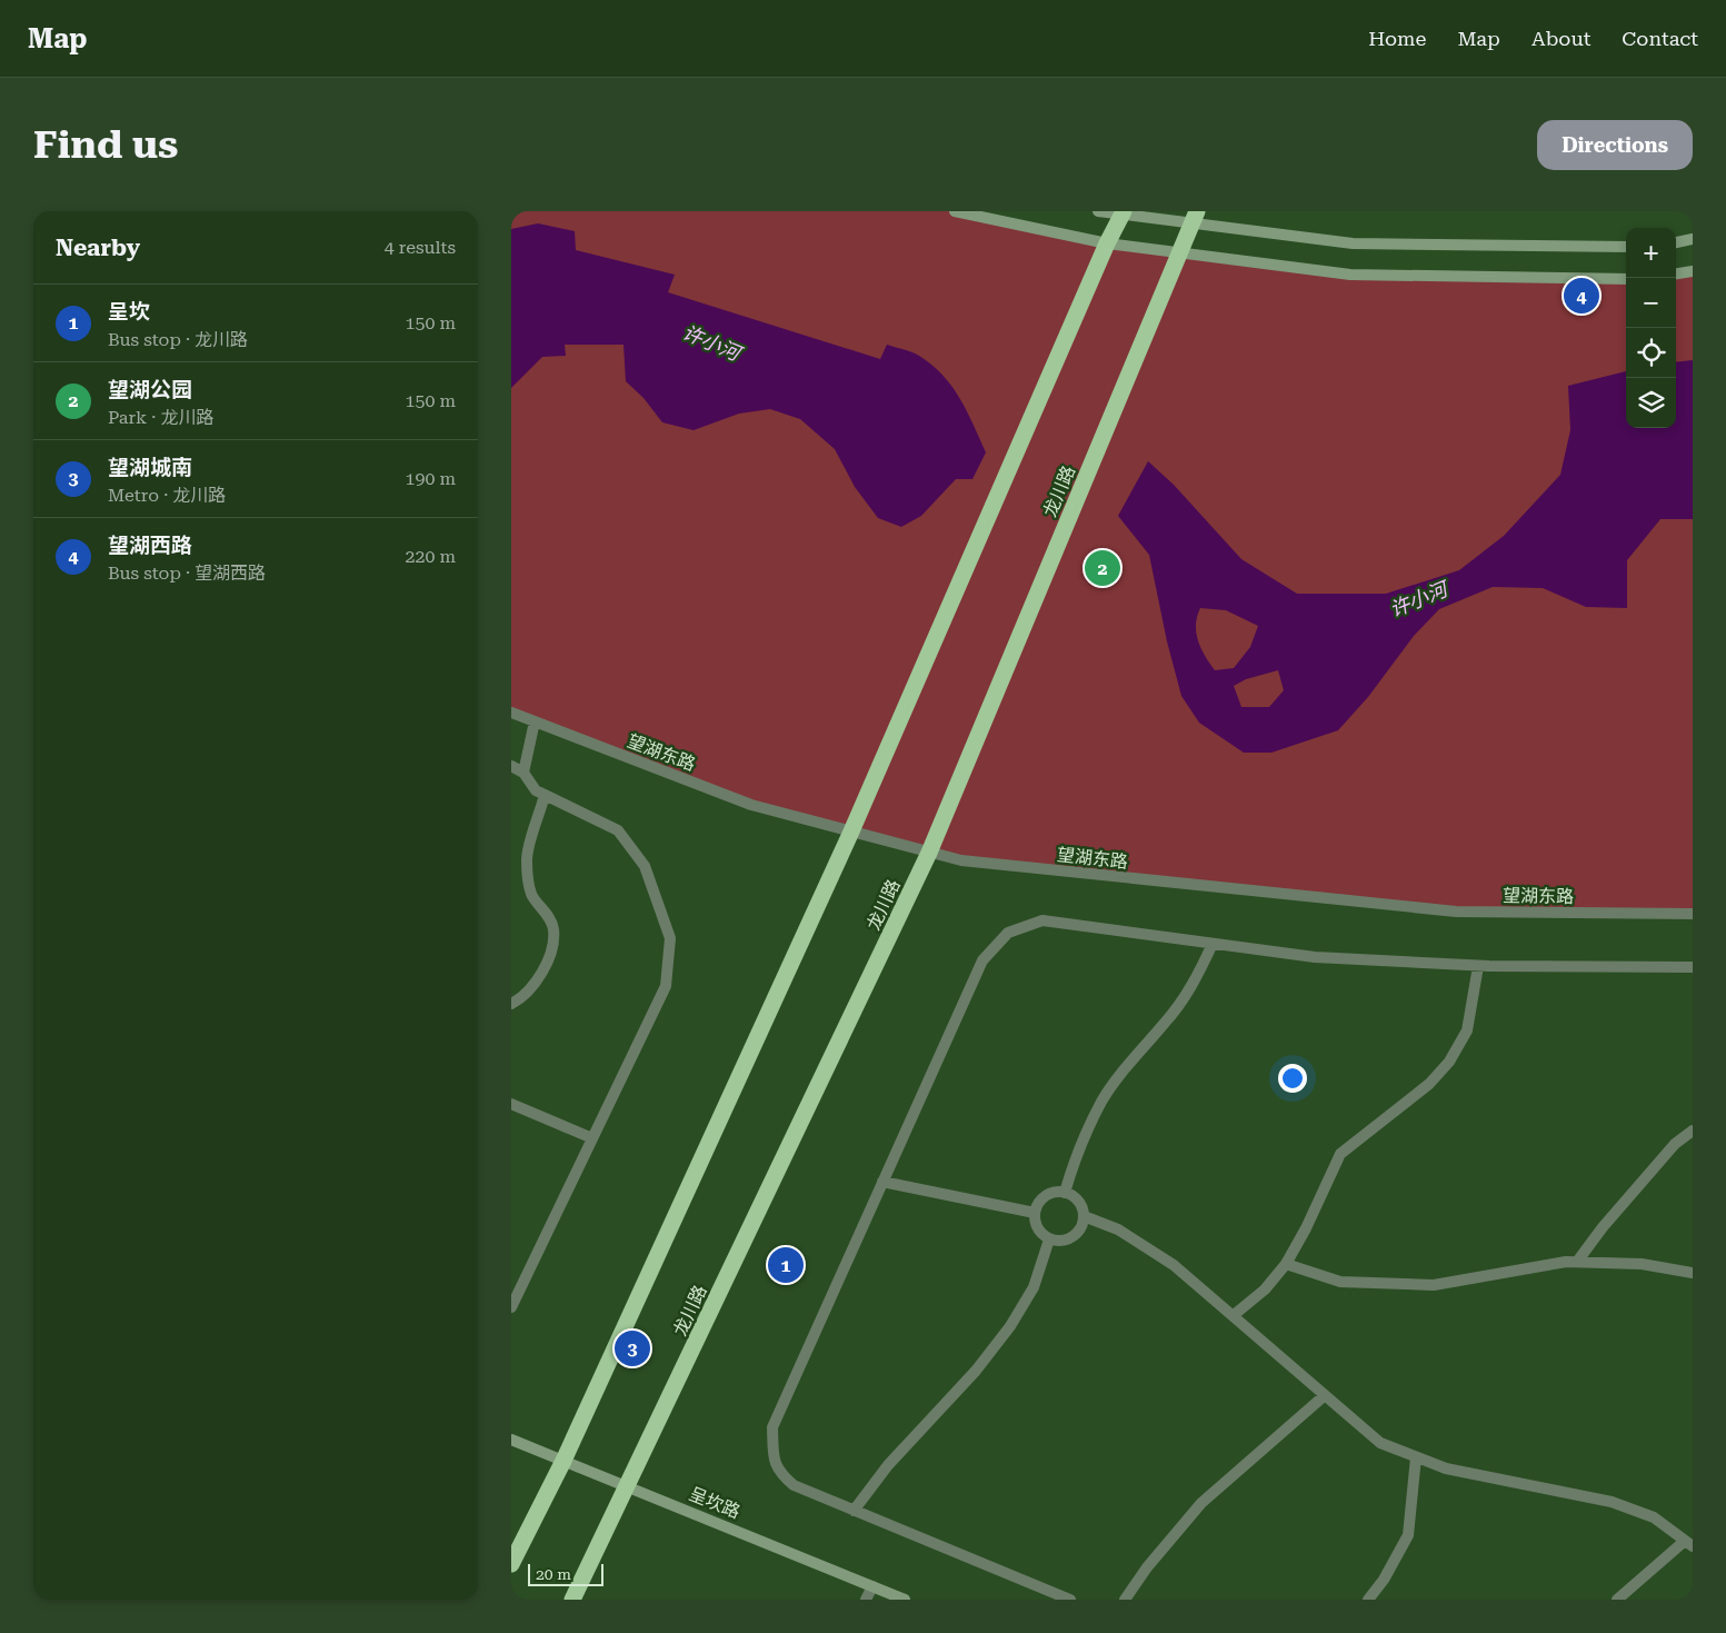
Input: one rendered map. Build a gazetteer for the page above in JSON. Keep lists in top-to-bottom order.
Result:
{
  "streets": {
    "highway": ["龙川路"],
    "street": ["望湖东路", "呈坎路"]
  },
  "crossings": [
    ["龙川路", "望湖东路"],
    ["龙川路", "呈坎路"]
  ],
  "water": ["许小河"],
  "scale_bar": "20 m",
  "page": {
    "header": "Map",
    "nav": [
      "Home",
      "Map",
      "About",
      "Contact"
    ],
    "buttons": "Directions",
    "title": "Find us",
    "heading": ["Nearby", "4 results"],
    "map_buttons": ["+", "−"],
    "pins": [
      "4",
      "2",
      "1",
      "3"
    ],
    "list": [
      {
        "mark": "1",
        "name": "呈坎",
        "note": "Bus stop · 龙川路",
        "value": "150 m"
      },
      {
        "mark": "2",
        "name": "望湖公园",
        "note": "Park · 龙川路",
        "value": "150 m"
      },
      {
        "mark": "3",
        "name": "望湖城南",
        "note": "Metro · 龙川路",
        "value": "190 m"
      },
      {
        "mark": "4",
        "name": "望湖西路",
        "note": "Bus stop · 望湖西路",
        "value": "220 m"
      }
    ],
    "scale": "20 m"
  }
}
